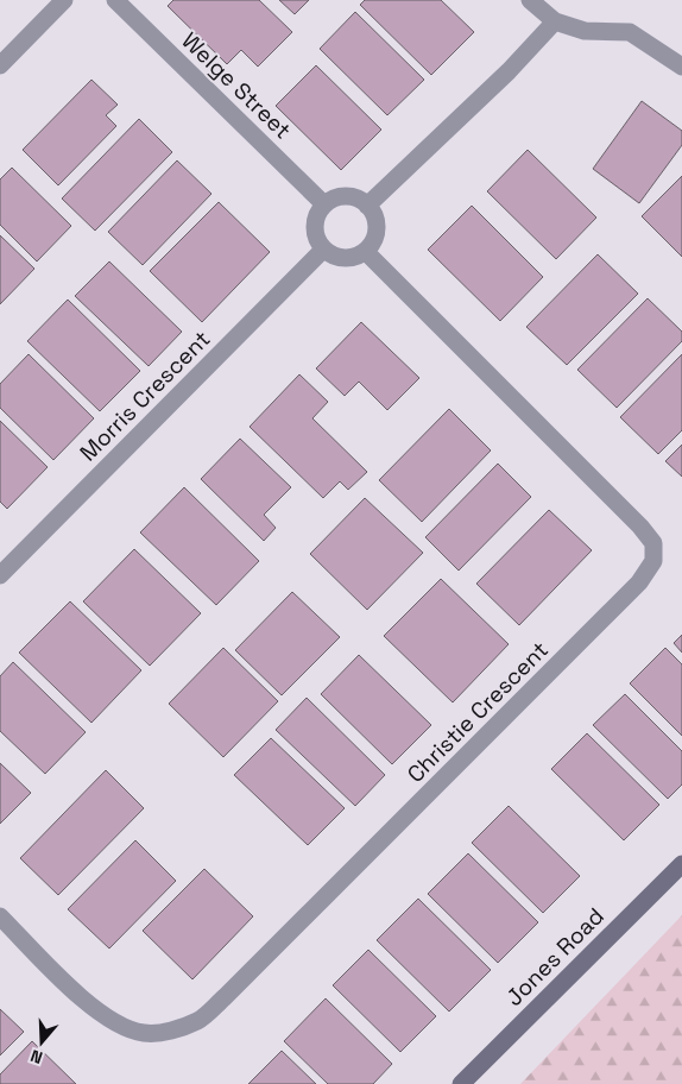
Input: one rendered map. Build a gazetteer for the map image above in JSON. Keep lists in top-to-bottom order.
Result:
{
  "streets": {
    "street": [
      "Welge Street",
      "Morris Crescent",
      "Christie Crescent",
      "Jones Road"
    ]
  },
  "crossings": [
    ["Welge Street", "Morris Crescent"],
    ["Welge Street", "Christie Crescent"],
    ["Morris Crescent", "Christie Crescent"]
  ],
  "north": "bottom"
}
